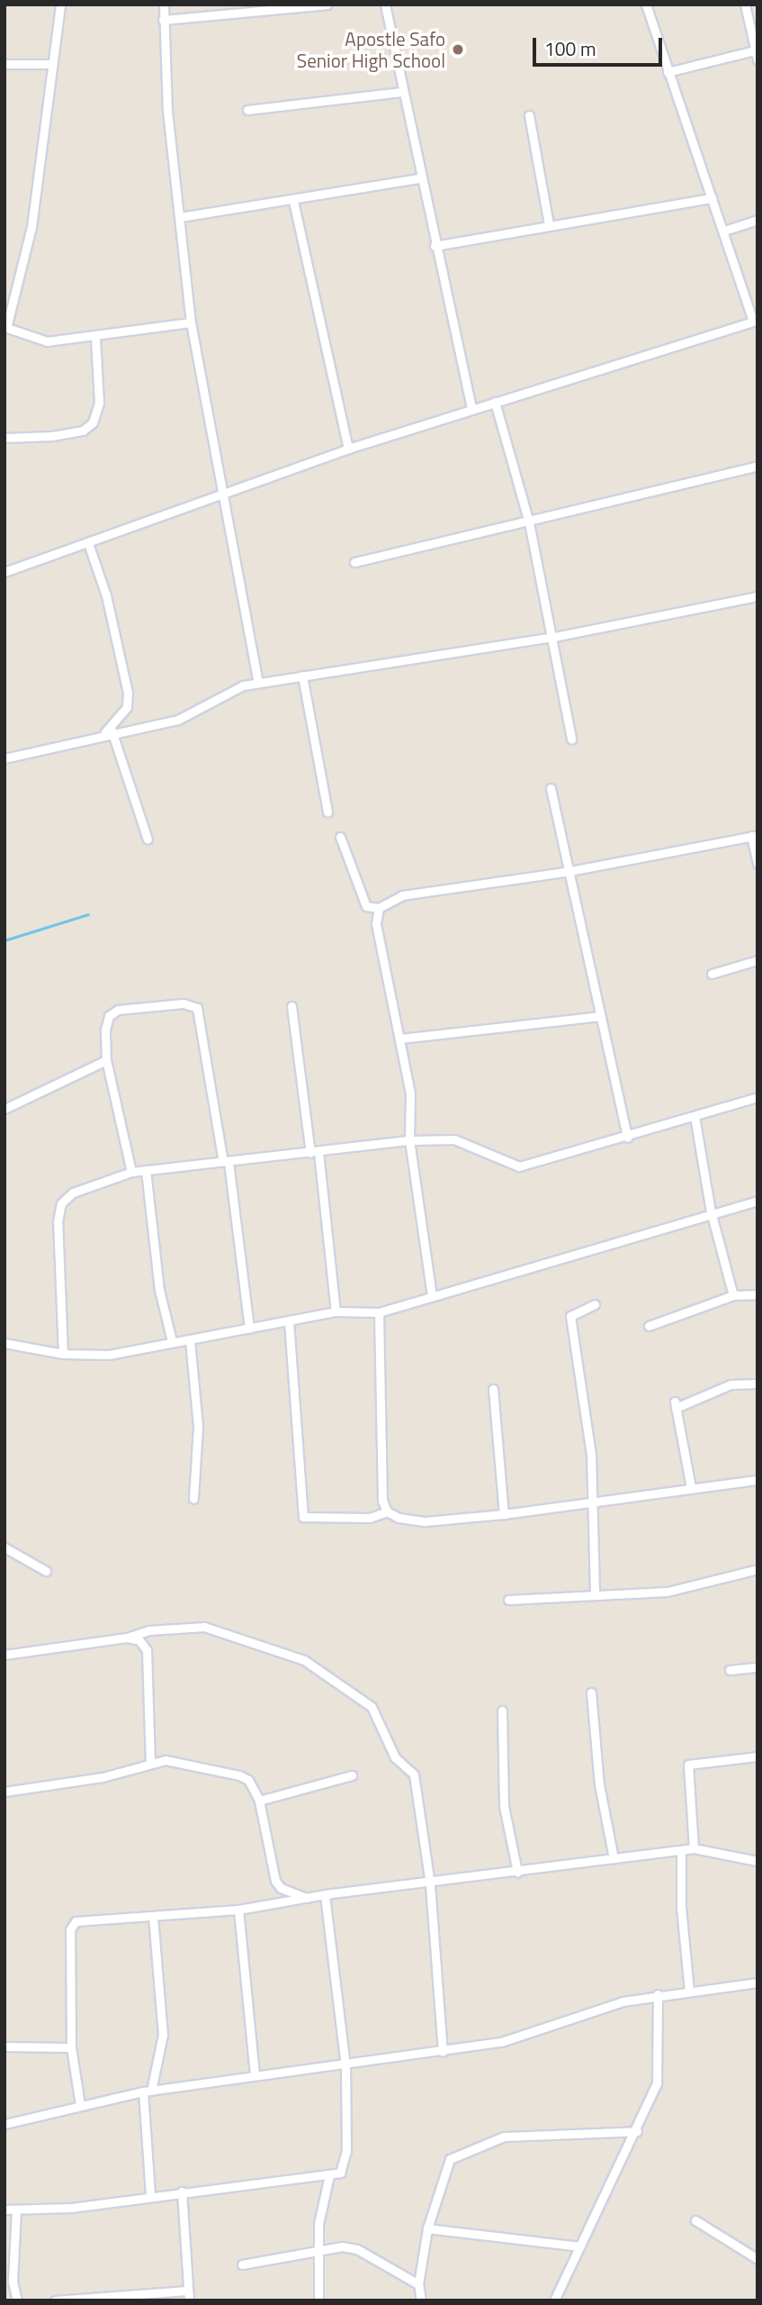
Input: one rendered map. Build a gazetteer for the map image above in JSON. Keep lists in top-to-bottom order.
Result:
{
  "places": ["Apostle Safo Senior High School"],
  "scale_bar": "100 m"
}
